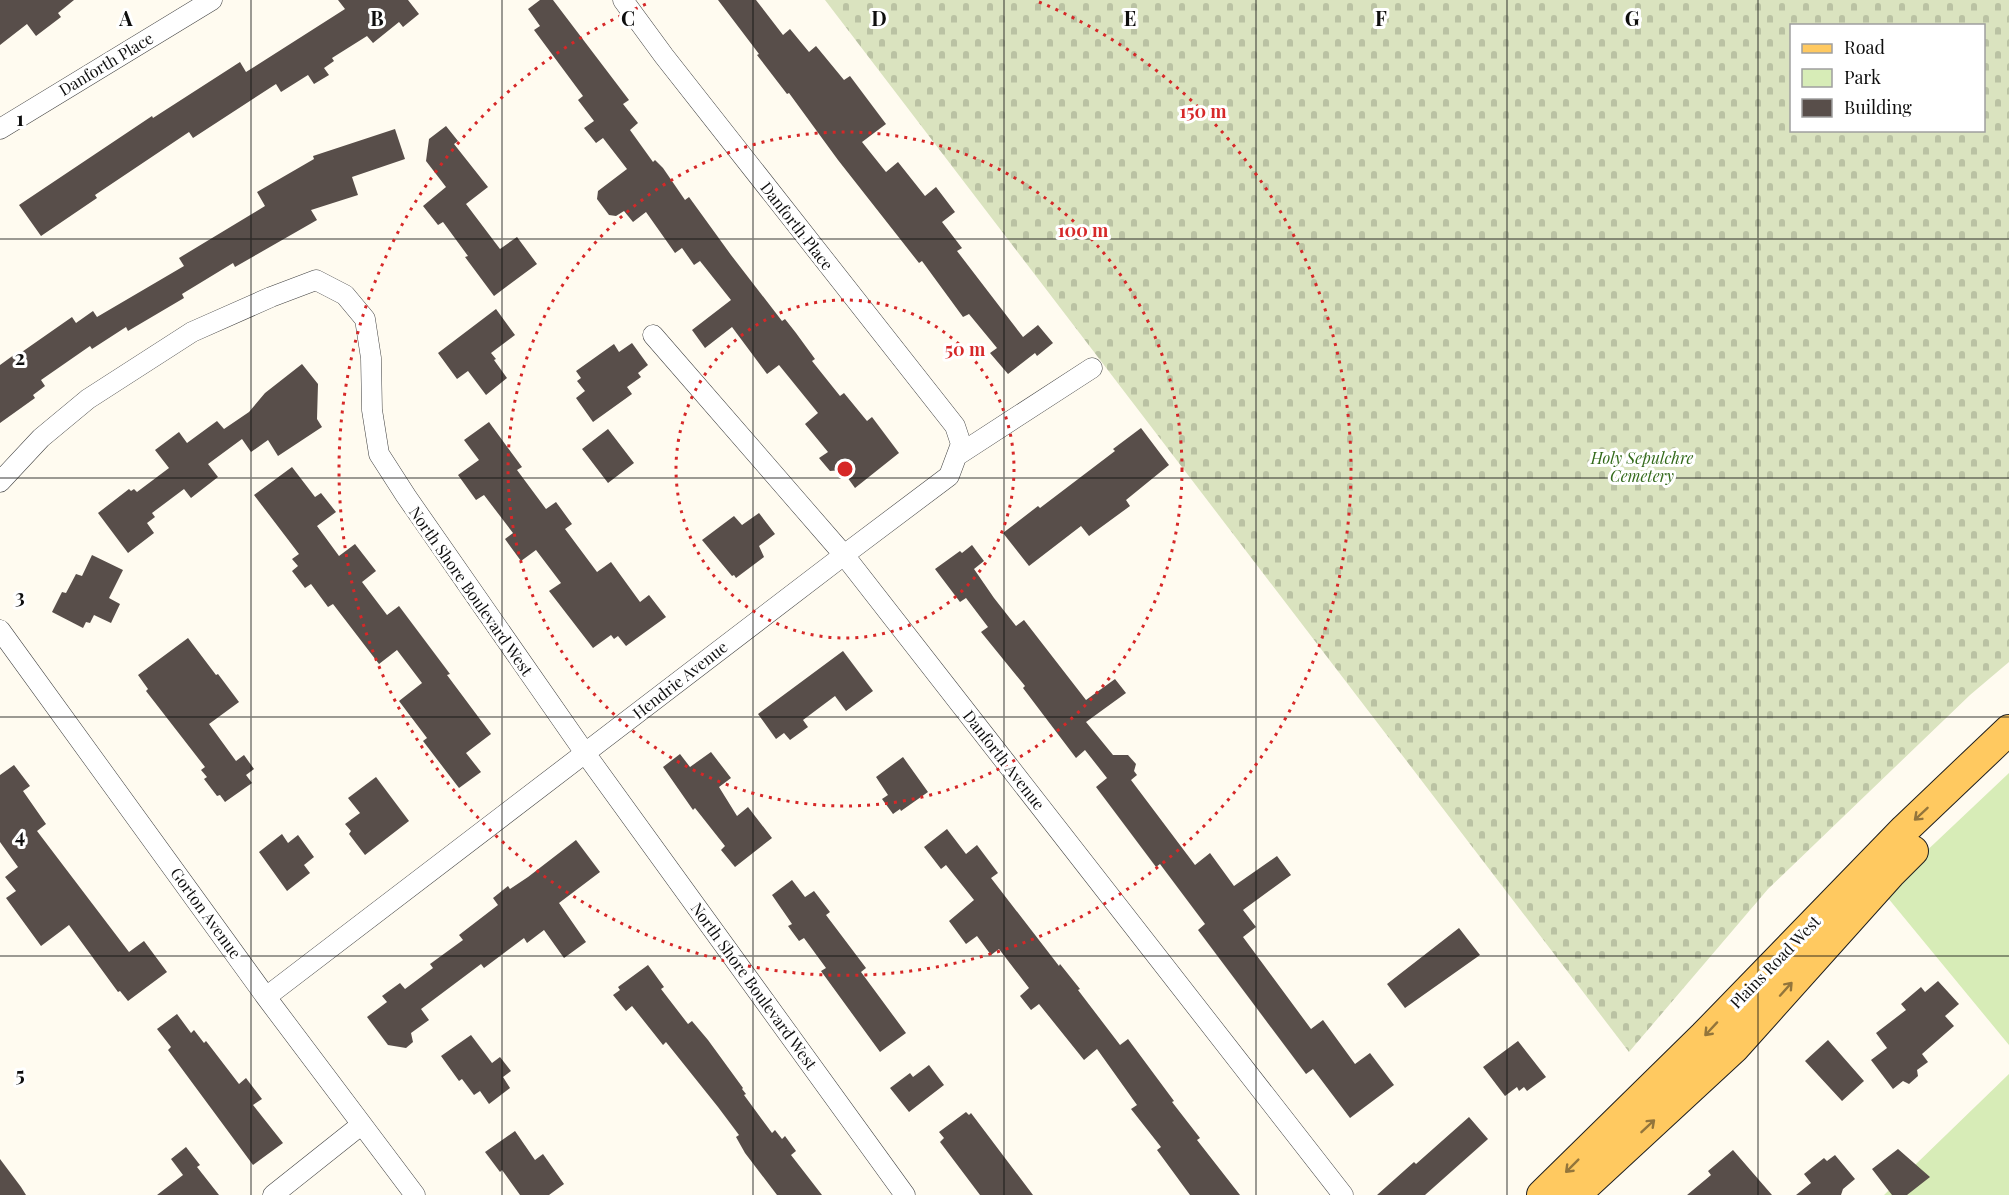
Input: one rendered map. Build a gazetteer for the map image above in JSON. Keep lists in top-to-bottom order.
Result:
{
  "streets": {
    "main road": ["Plains Road West"],
    "street": [
      "Danforth Place",
      "North Shore Boulevard West",
      "Hendrie Avenue",
      "Danforth Avenue",
      "Gorton Avenue"
    ]
  },
  "crossings": [
    ["Danforth Place", "Hendrie Avenue"],
    ["North Shore Boulevard West", "Hendrie Avenue"],
    ["Hendrie Avenue", "Danforth Avenue"],
    ["Hendrie Avenue", "Gorton Avenue"]
  ],
  "parks": ["Holy Sepulchre Cemetery"],
  "legend": ["Road", "Park", "Building"],
  "grid": {
    "columns": [
      "A",
      "B",
      "C",
      "D",
      "E",
      "F",
      "G"
    ],
    "rows": [
      "1",
      "2",
      "3",
      "4",
      "5"
    ]
  },
  "rings": ["150 m", "100 m", "50 m"]
}
